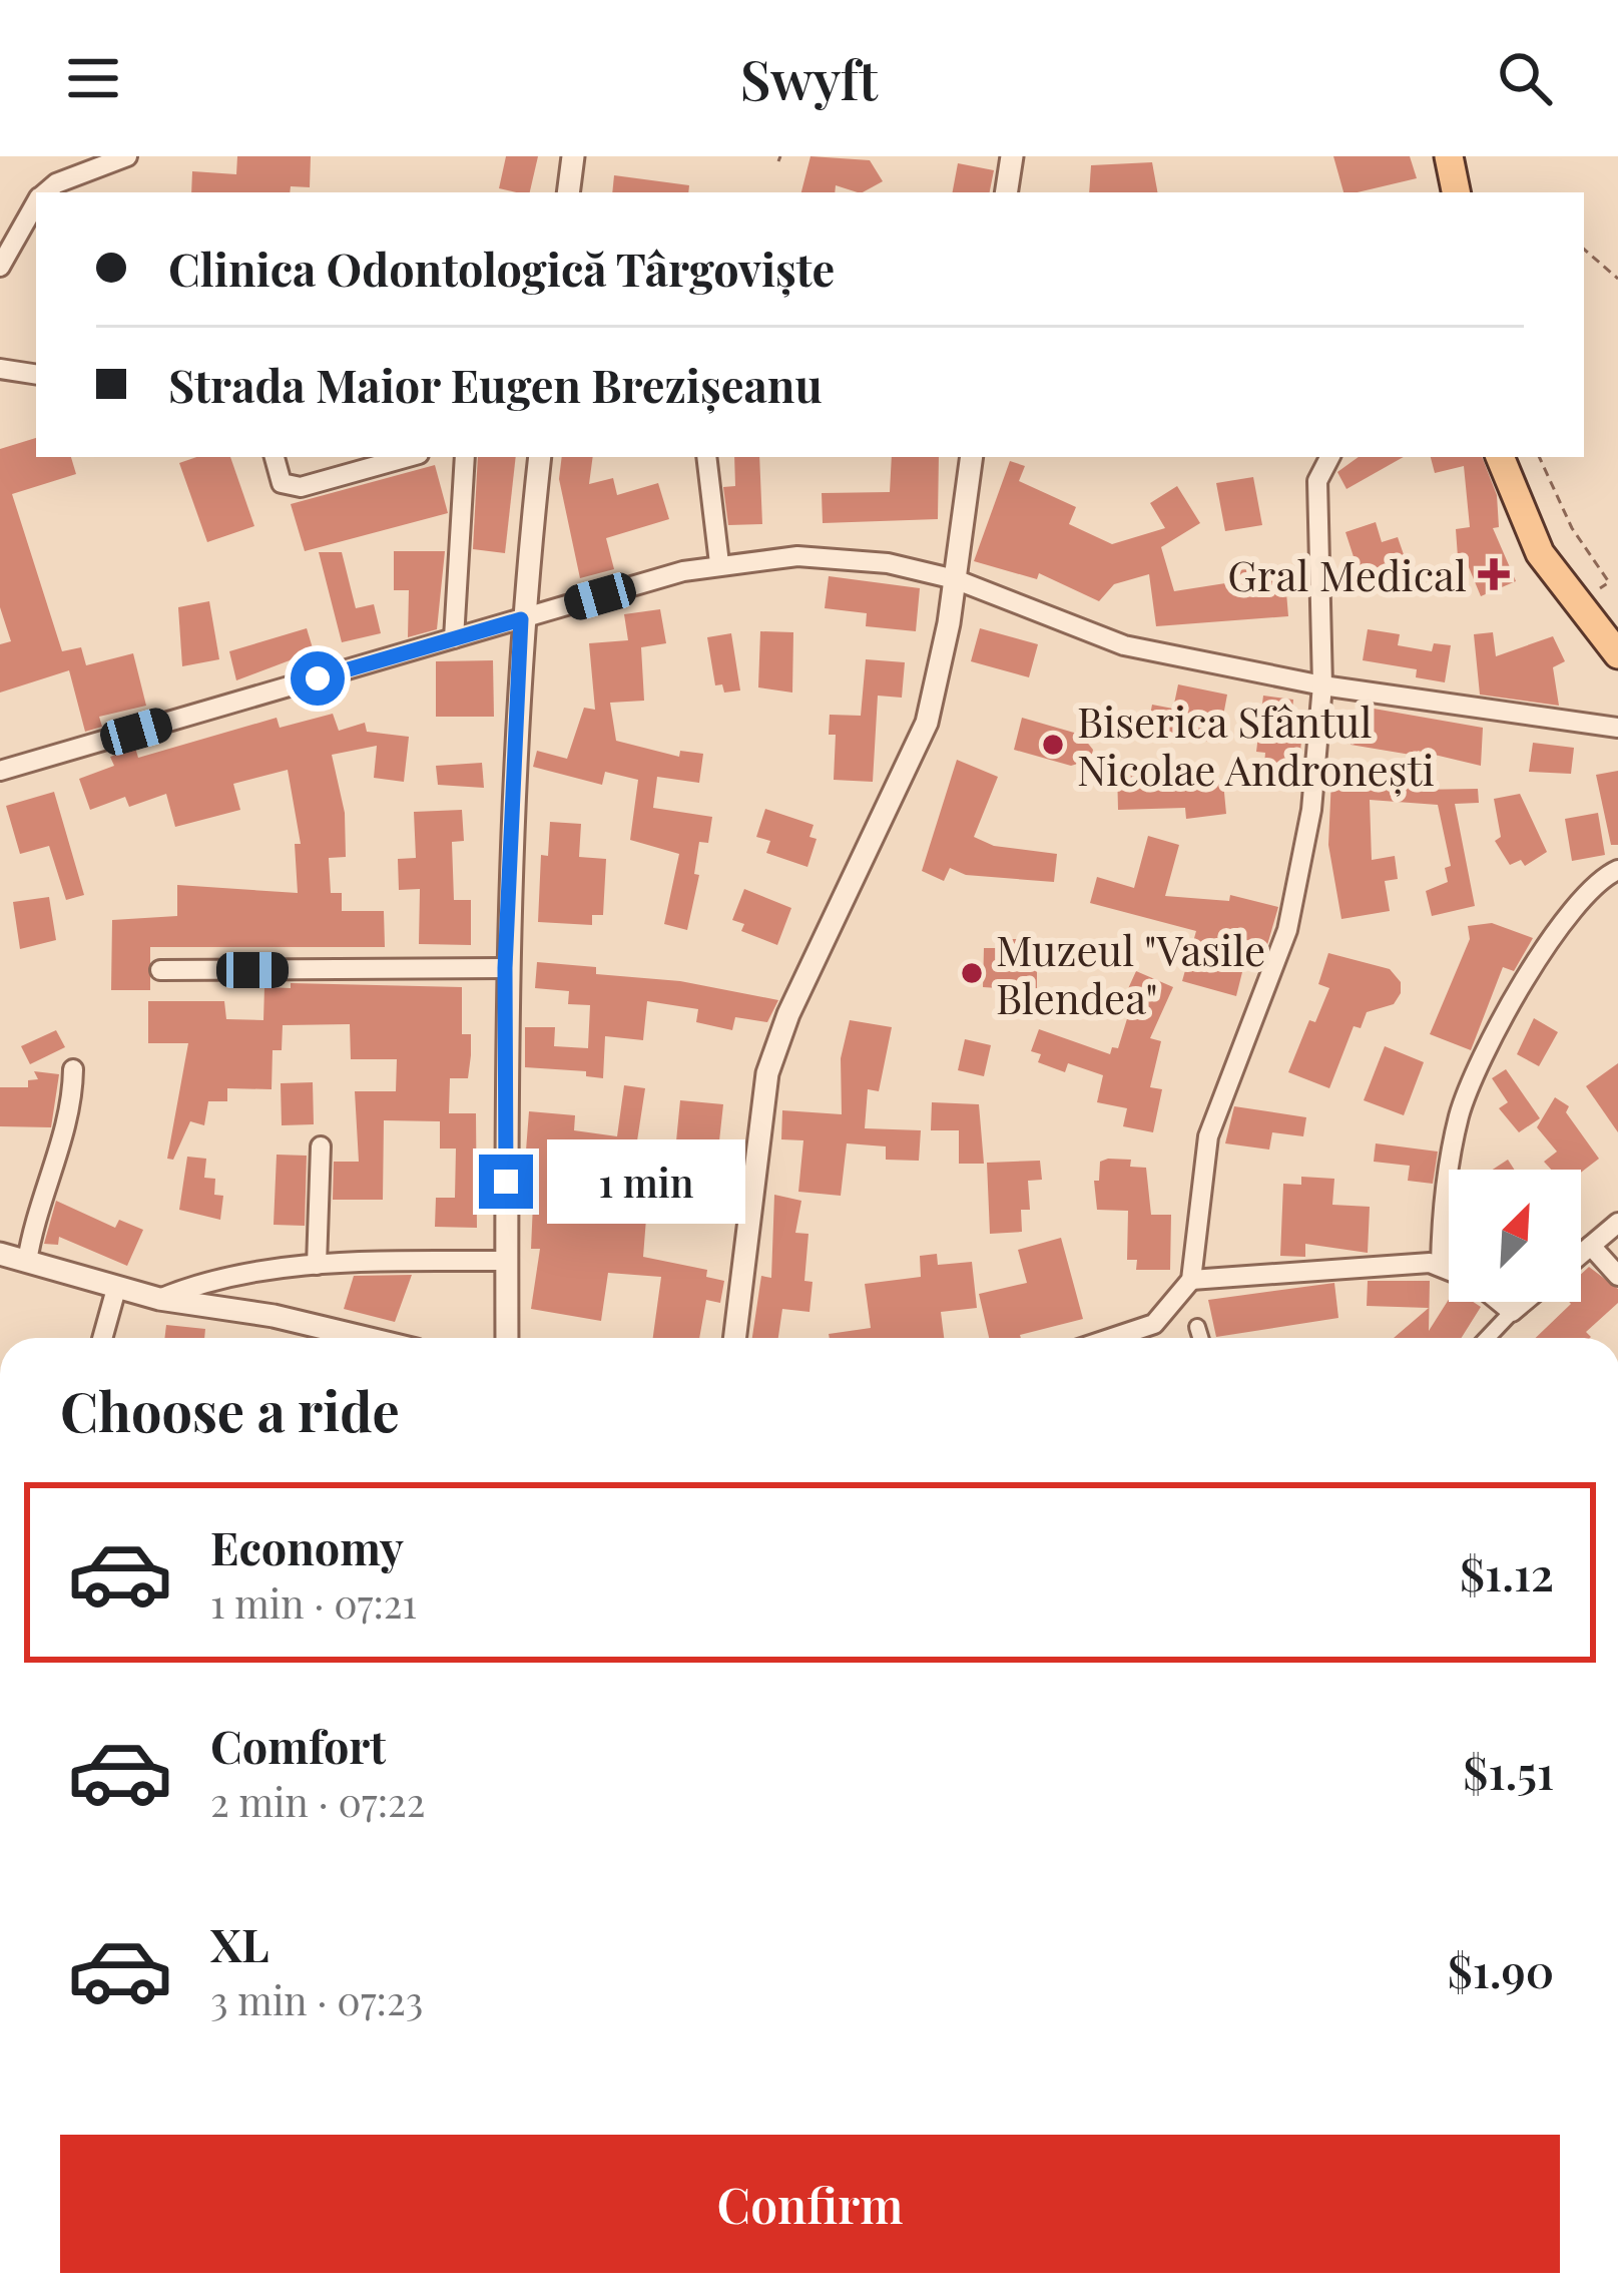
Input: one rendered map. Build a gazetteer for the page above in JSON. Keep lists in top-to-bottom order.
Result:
{
  "places": {
    "health": ["Gral Medical"],
    "other": ["Biserica Sfântul Nicolae Andronești", "Muzeul \"Vasile Blendea\""]
  },
  "north": "top right",
  "page": {
    "header": "Swyft",
    "banner": ["Clinica Odontologică Târgoviște", "Strada Maior Eugen Brezișeanu"],
    "bubble": "1 min",
    "heading": "Choose a ride",
    "list": [
      {
        "name": "Economy",
        "note": "1 min · 07:21",
        "value": "$1.12"
      },
      {
        "name": "Comfort",
        "note": "2 min · 07:22",
        "value": "$1.51"
      },
      {
        "name": "XL",
        "note": "3 min · 07:23",
        "value": "$1.90"
      }
    ],
    "buttons": "Confirm"
  }
}
